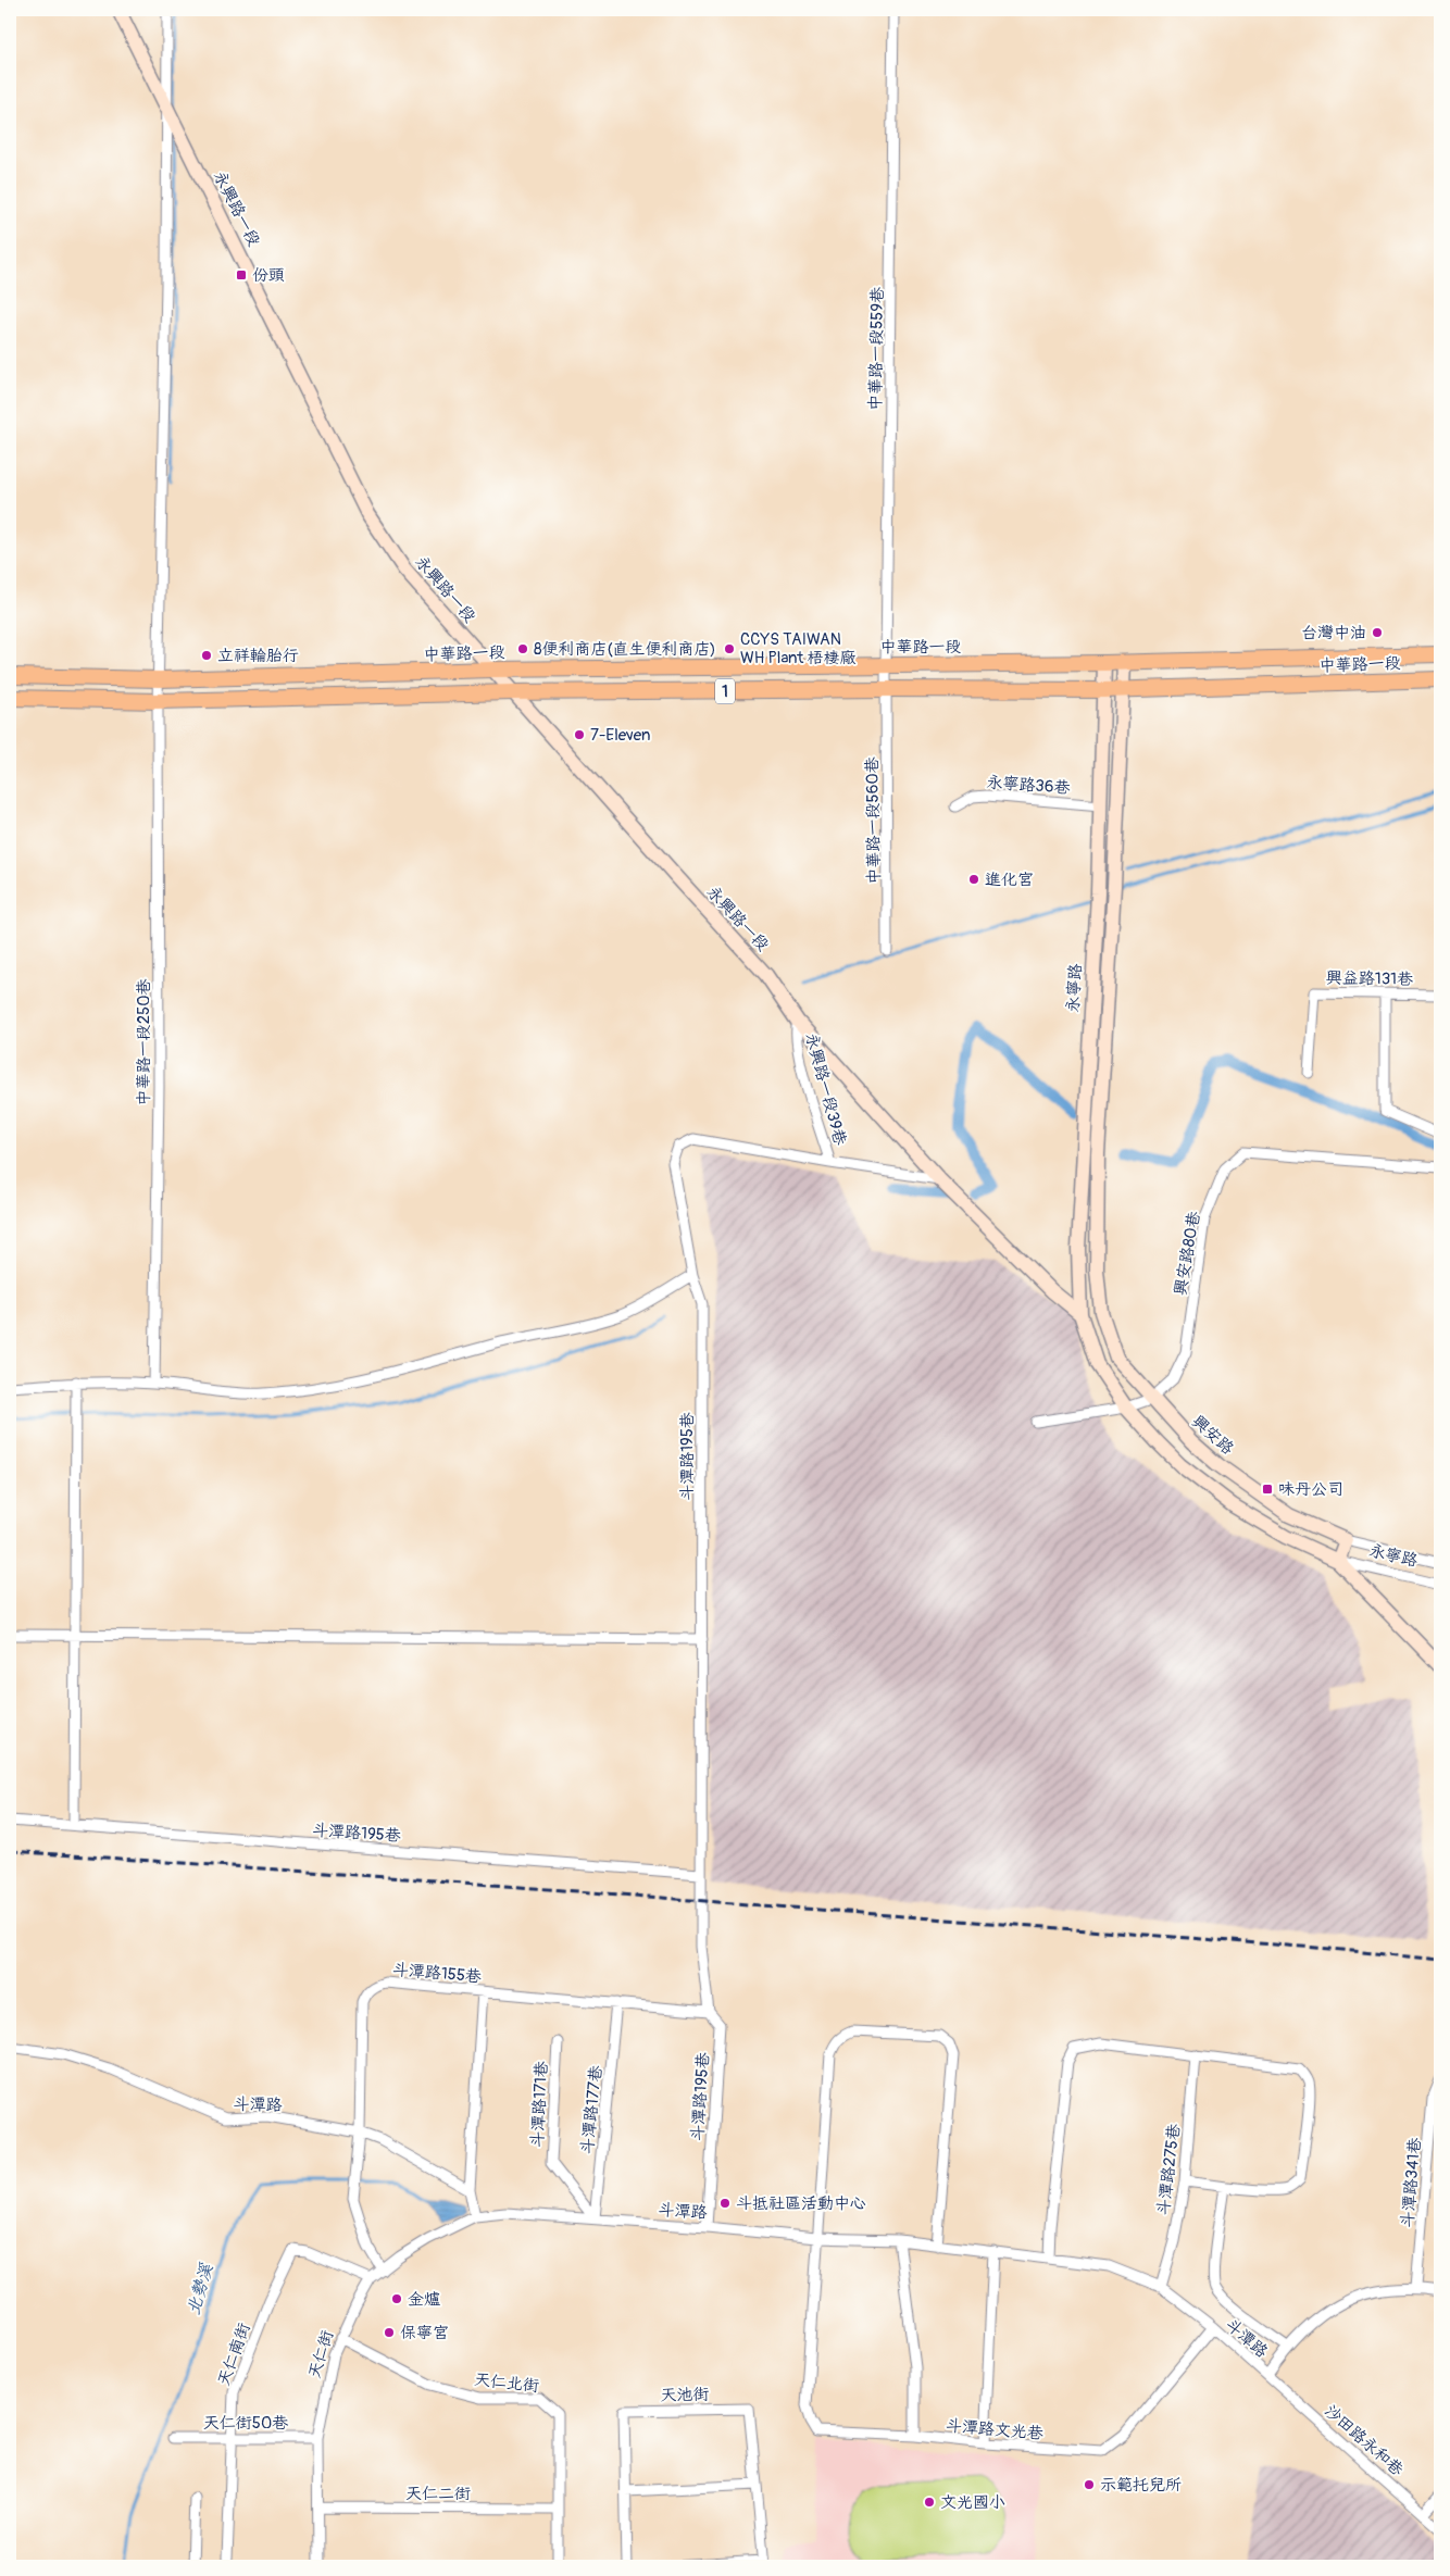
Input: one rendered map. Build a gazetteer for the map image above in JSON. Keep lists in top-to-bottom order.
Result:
{
  "streets": {
    "main road": ["中華路一段", "1"],
    "street": [
      "永興路一段",
      "中華路一段559巷",
      "永寧路36巷",
      "中華路一段560巷",
      "興益路131巷",
      "永寧路",
      "中華路一段250巷",
      "永興路一段39巷",
      "興安路80巷",
      "興安路",
      "斗潭路195巷",
      "斗潭路155巷",
      "斗潭路",
      "斗潭路171巷",
      "斗潭路177巷",
      "斗潭路275巷",
      "斗潭路341巷",
      "天仁南街",
      "天仁街",
      "天仁北街",
      "天池街",
      "天仁街50巷",
      "斗潭路文光巷",
      "沙田路永和巷",
      "天仁二街"
    ]
  },
  "crossings": [
    ["永興路一段", "中華路一段"],
    ["永興路一段", "中華路一段250巷"],
    ["永興路一段", "永興路一段39巷"],
    ["中華路一段559巷", "中華路一段"],
    ["中華路一段559巷", "中華路一段560巷"],
    ["中華路一段", "中華路一段560巷"],
    ["中華路一段", "永寧路"],
    ["中華路一段", "中華路一段250巷"],
    ["永寧路36巷", "永寧路"],
    ["永寧路", "興安路"],
    ["永興路一段39巷", "斗潭路195巷"],
    ["興安路80巷", "興安路"],
    ["斗潭路195巷", "斗潭路155巷"],
    ["斗潭路195巷", "斗潭路"],
    ["斗潭路155巷", "斗潭路"],
    ["斗潭路155巷", "斗潭路177巷"],
    ["斗潭路155巷", "天仁街"],
    ["斗潭路", "斗潭路171巷"],
    ["斗潭路", "斗潭路177巷"],
    ["斗潭路", "斗潭路275巷"],
    ["斗潭路", "斗潭路341巷"],
    ["斗潭路", "天仁街"],
    ["斗潭路", "斗潭路文光巷"],
    ["斗潭路", "沙田路永和巷"],
    ["斗潭路171巷", "斗潭路177巷"],
    ["天仁南街", "天仁街"],
    ["天仁南街", "天仁街50巷"],
    ["天仁街", "天仁北街"],
    ["天仁街", "天仁街50巷"],
    ["天仁街", "天仁二街"],
    ["天仁北街", "天仁二街"]
  ],
  "water": ["北勢溪"],
  "places": {
    "transit": ["份頭", "味丹公司"],
    "other": [
      "台灣中油",
      "8便利商店(直生便利商店)",
      "CCYS TAIWAN WH Plant 梧棲廠",
      "立祥輪胎行",
      "7-Eleven",
      "進化宮",
      "斗抵社區活動中心",
      "金爐",
      "保寧宮",
      "示範托兒所",
      "文光國小"
    ]
  }
}
